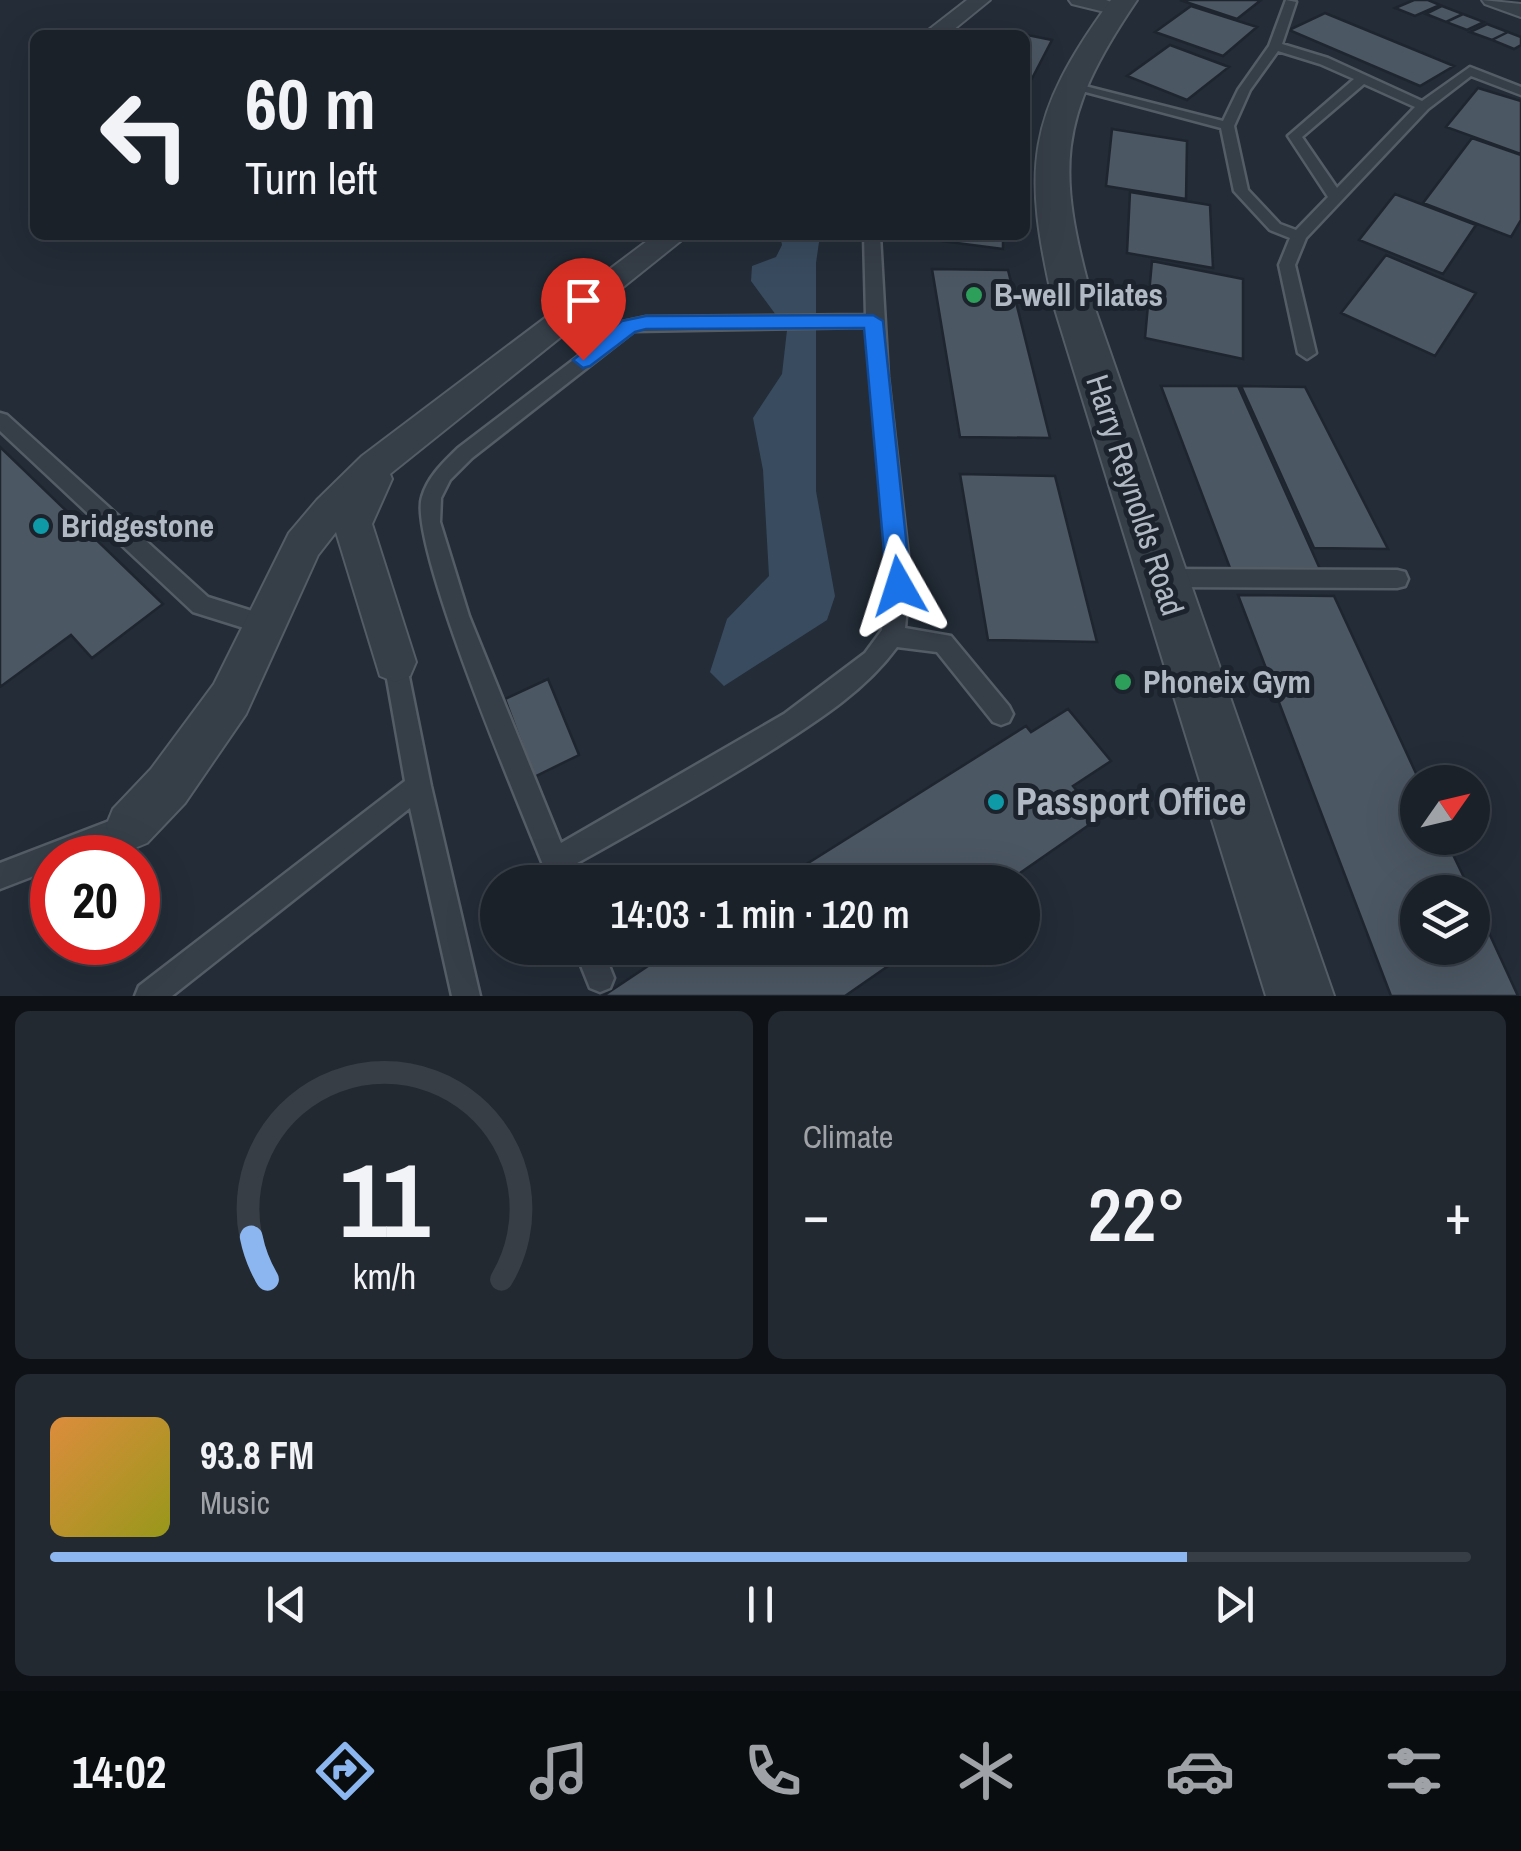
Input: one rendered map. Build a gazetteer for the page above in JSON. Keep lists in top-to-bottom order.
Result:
{
  "streets": {
    "street": ["Harry Reynolds Road"]
  },
  "places": [
    "B-well Pilates",
    "Bridgestone",
    "Phoneix Gym",
    "Passport Office"
  ],
  "north": "top right",
  "page": {
    "turn": ["60 m", "Turn left"],
    "limit": "20",
    "trip": "14:03 · 1 min · 120 m",
    "tile": "Climate",
    "heat": ["−", "22°", "+"],
    "song": ["93.8 FM", "Music"],
    "tabs": "14:02",
    "gauge": ["11", "km/h"]
  }
}
